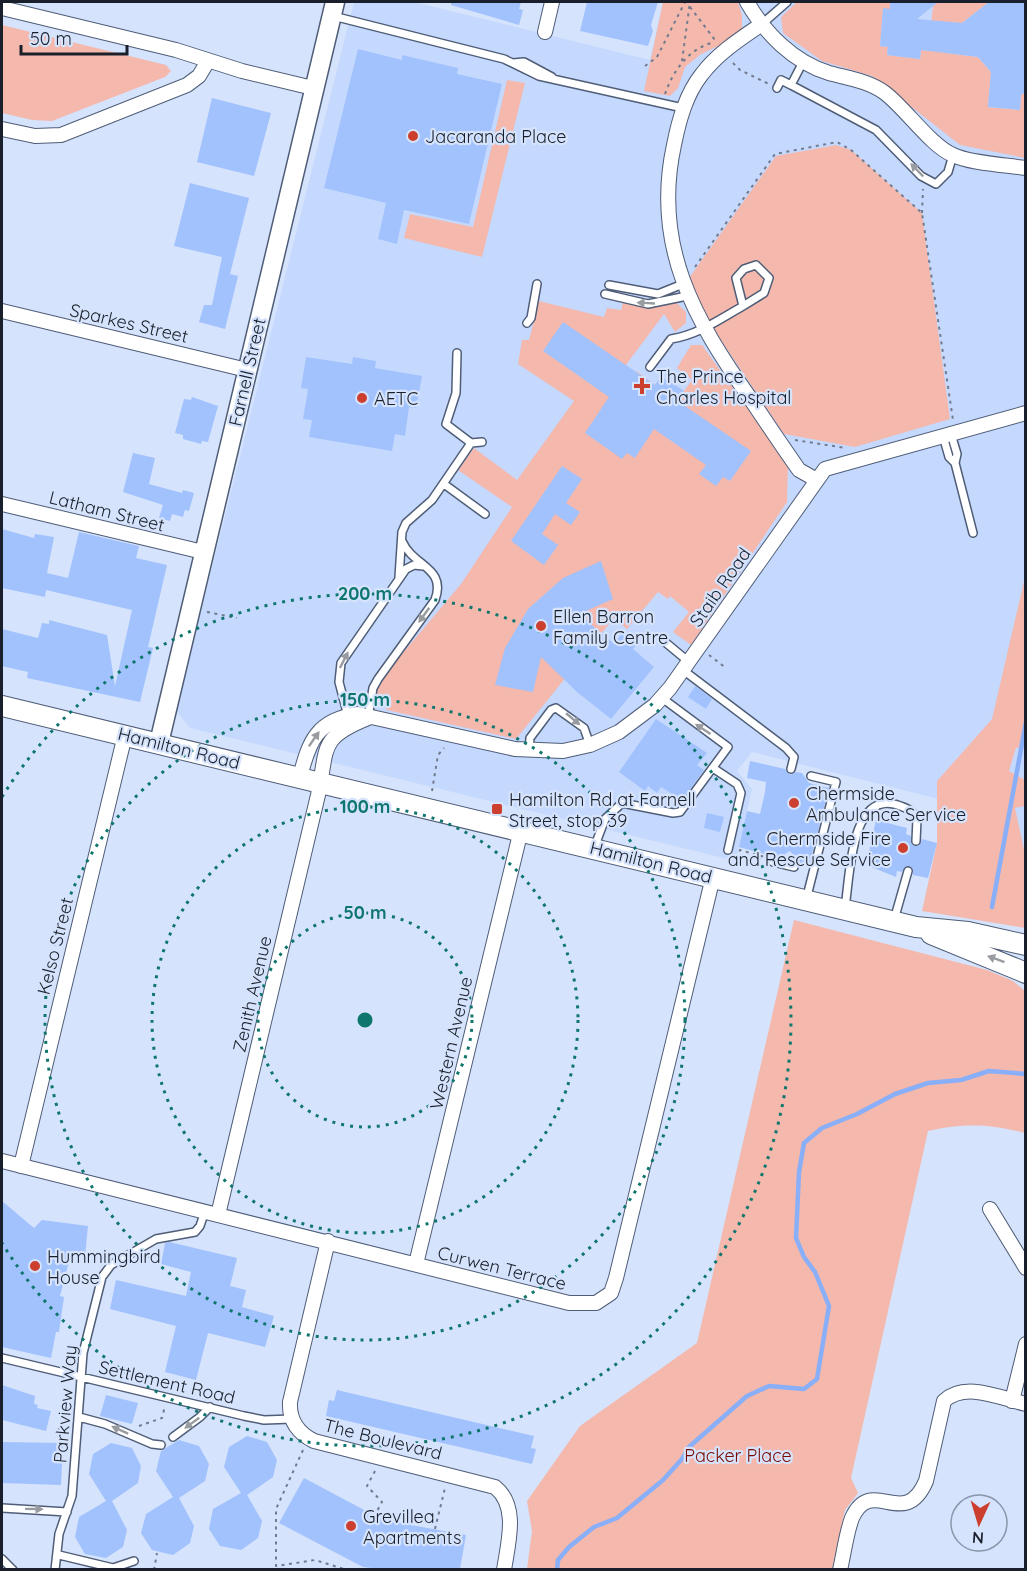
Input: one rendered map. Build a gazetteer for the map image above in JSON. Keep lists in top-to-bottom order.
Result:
{
  "streets": {
    "main road": ["Hamilton Road"],
    "street": [
      "Sparkes Street",
      "Farnell Street",
      "Latham Street",
      "Staib Road",
      "Kelso Street",
      "Zenith Avenue",
      "Western Avenue",
      "Curwen Terrace",
      "The Boulevard"
    ],
    "lane": ["Settlement Road", "Parkview Way"]
  },
  "crossings": [
    ["Sparkes Street", "Farnell Street"],
    ["Farnell Street", "Latham Street"],
    ["Farnell Street", "Hamilton Road"],
    ["Staib Road", "Hamilton Road"],
    ["Staib Road", "Zenith Avenue"],
    ["Hamilton Road", "Kelso Street"],
    ["Hamilton Road", "Zenith Avenue"],
    ["Hamilton Road", "Western Avenue"],
    ["Hamilton Road", "Curwen Terrace"],
    ["Kelso Street", "Curwen Terrace"],
    ["Zenith Avenue", "Curwen Terrace"],
    ["Zenith Avenue", "Parkview Way"],
    ["Western Avenue", "Curwen Terrace"],
    ["Curwen Terrace", "Parkview Way"],
    ["Settlement Road", "Parkview Way"],
    ["Settlement Road", "The Boulevard"]
  ],
  "parks": ["Packer Place"],
  "places": {
    "other": [
      "Jacaranda Place",
      "AETC",
      "Ellen Barron Family Centre",
      "Chermside Ambulance Service",
      "Chermside Fire and Rescue Service",
      "Hummingbird House",
      "Grevillea Apartments"
    ],
    "health": ["The Prince Charles Hospital"],
    "transit": ["Hamilton Rd at Farnell Street, stop 39"]
  },
  "scale_bar": "50 m",
  "north": "bottom",
  "rings": [
    "200 m",
    "150 m",
    "100 m",
    "50 m"
  ]
}
